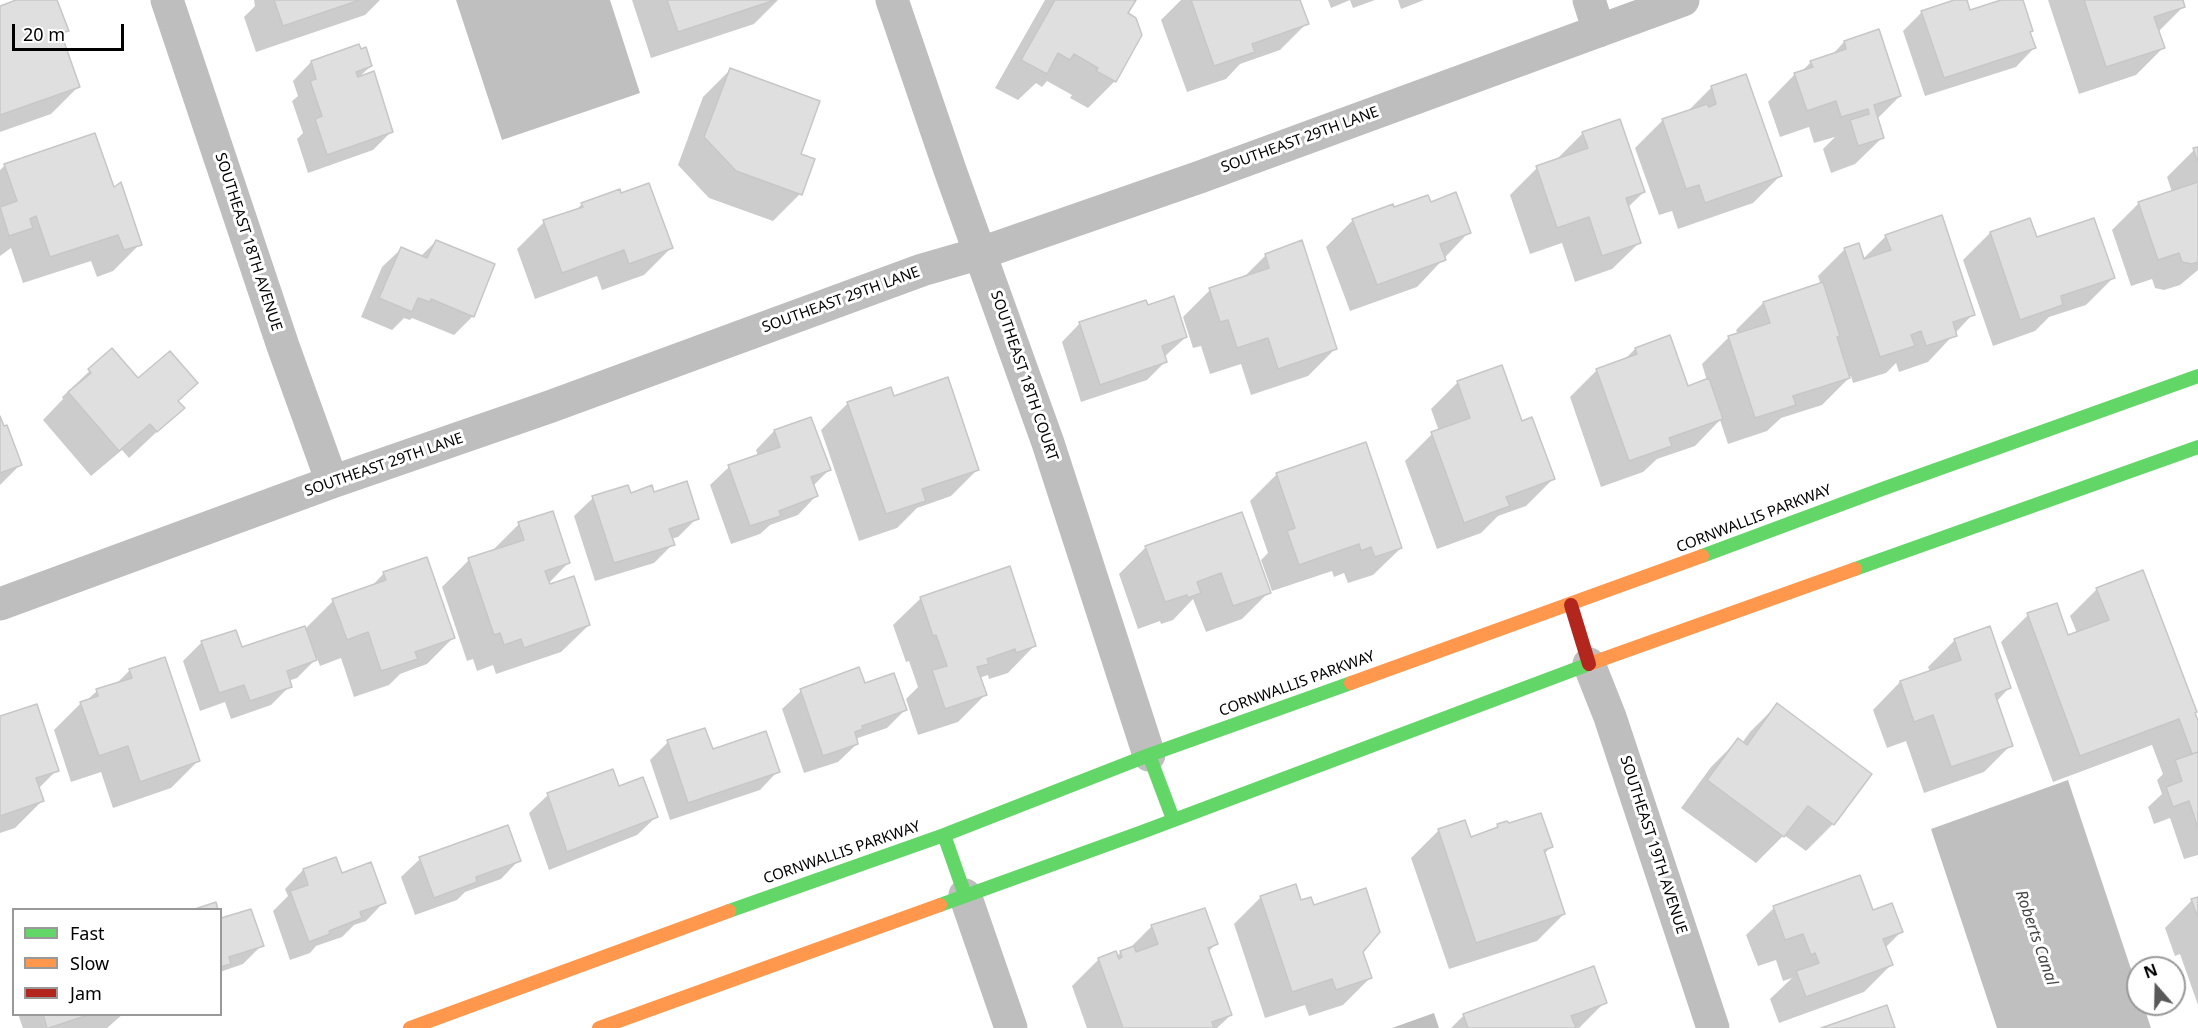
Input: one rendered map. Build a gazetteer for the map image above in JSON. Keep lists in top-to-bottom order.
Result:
{
  "streets": {
    "street": [
      "SOUTHEAST 29TH LANE",
      "SOUTHEAST 18TH AVENUE",
      "SOUTHEAST 18TH COURT",
      "CORNWALLIS PARKWAY",
      "SOUTHEAST 19TH AVENUE"
    ]
  },
  "crossings": [
    ["SOUTHEAST 29TH LANE", "SOUTHEAST 18TH AVENUE"],
    ["SOUTHEAST 29TH LANE", "SOUTHEAST 18TH COURT"],
    ["SOUTHEAST 18TH COURT", "CORNWALLIS PARKWAY"]
  ],
  "water": ["Roberts Canal"],
  "legend": ["Fast", "Slow", "Jam"],
  "scale_bar": "20 m",
  "north": "top"
}
